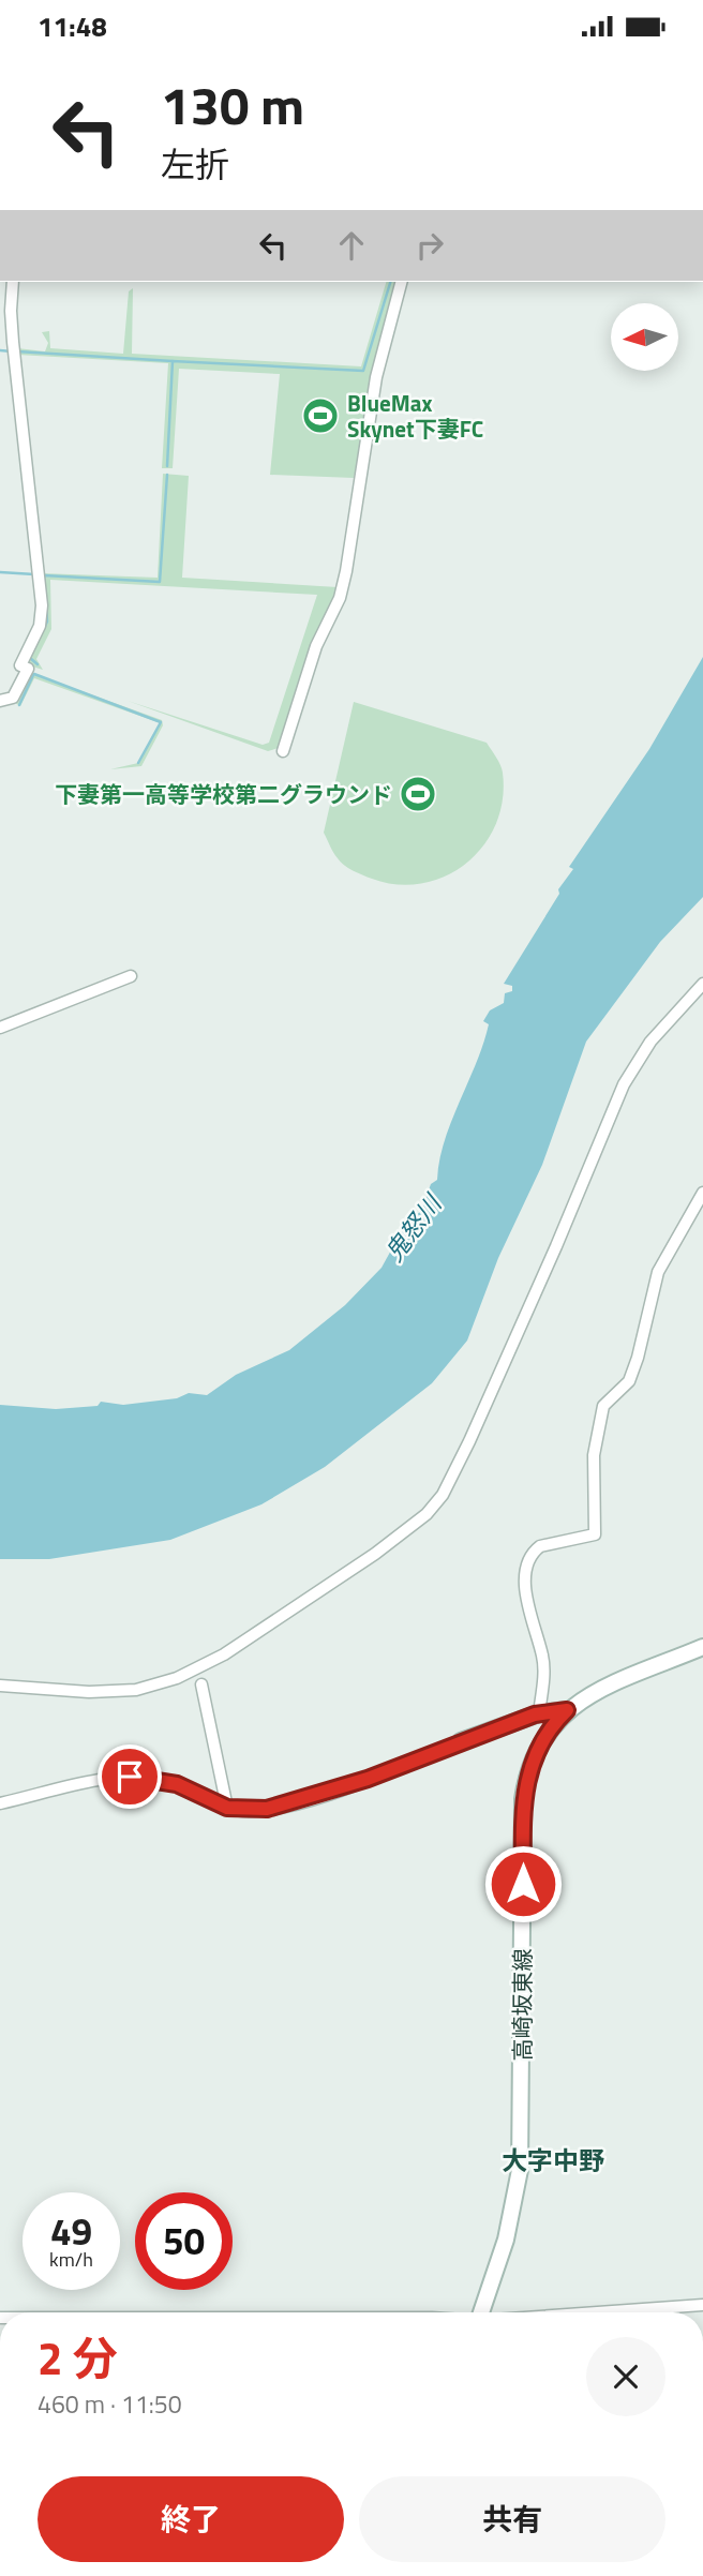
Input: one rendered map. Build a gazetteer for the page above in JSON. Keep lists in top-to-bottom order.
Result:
{
  "streets": {
    "main road": ["高崎坂東線"]
  },
  "districts": ["大字中野"],
  "water": ["鬼怒川"],
  "places": {
    "sports": ["BlueMax Skynet下妻FC", "下妻第一高等学校第二グラウンド"]
  },
  "north": "left",
  "page": {
    "status": "11:48",
    "turn": ["130 m", "左折"],
    "speed": "49 km/h",
    "limit": "50",
    "heading": ["2 分", "460 m · 11:50"],
    "buttons": ["終了", "共有"]
  }
}
